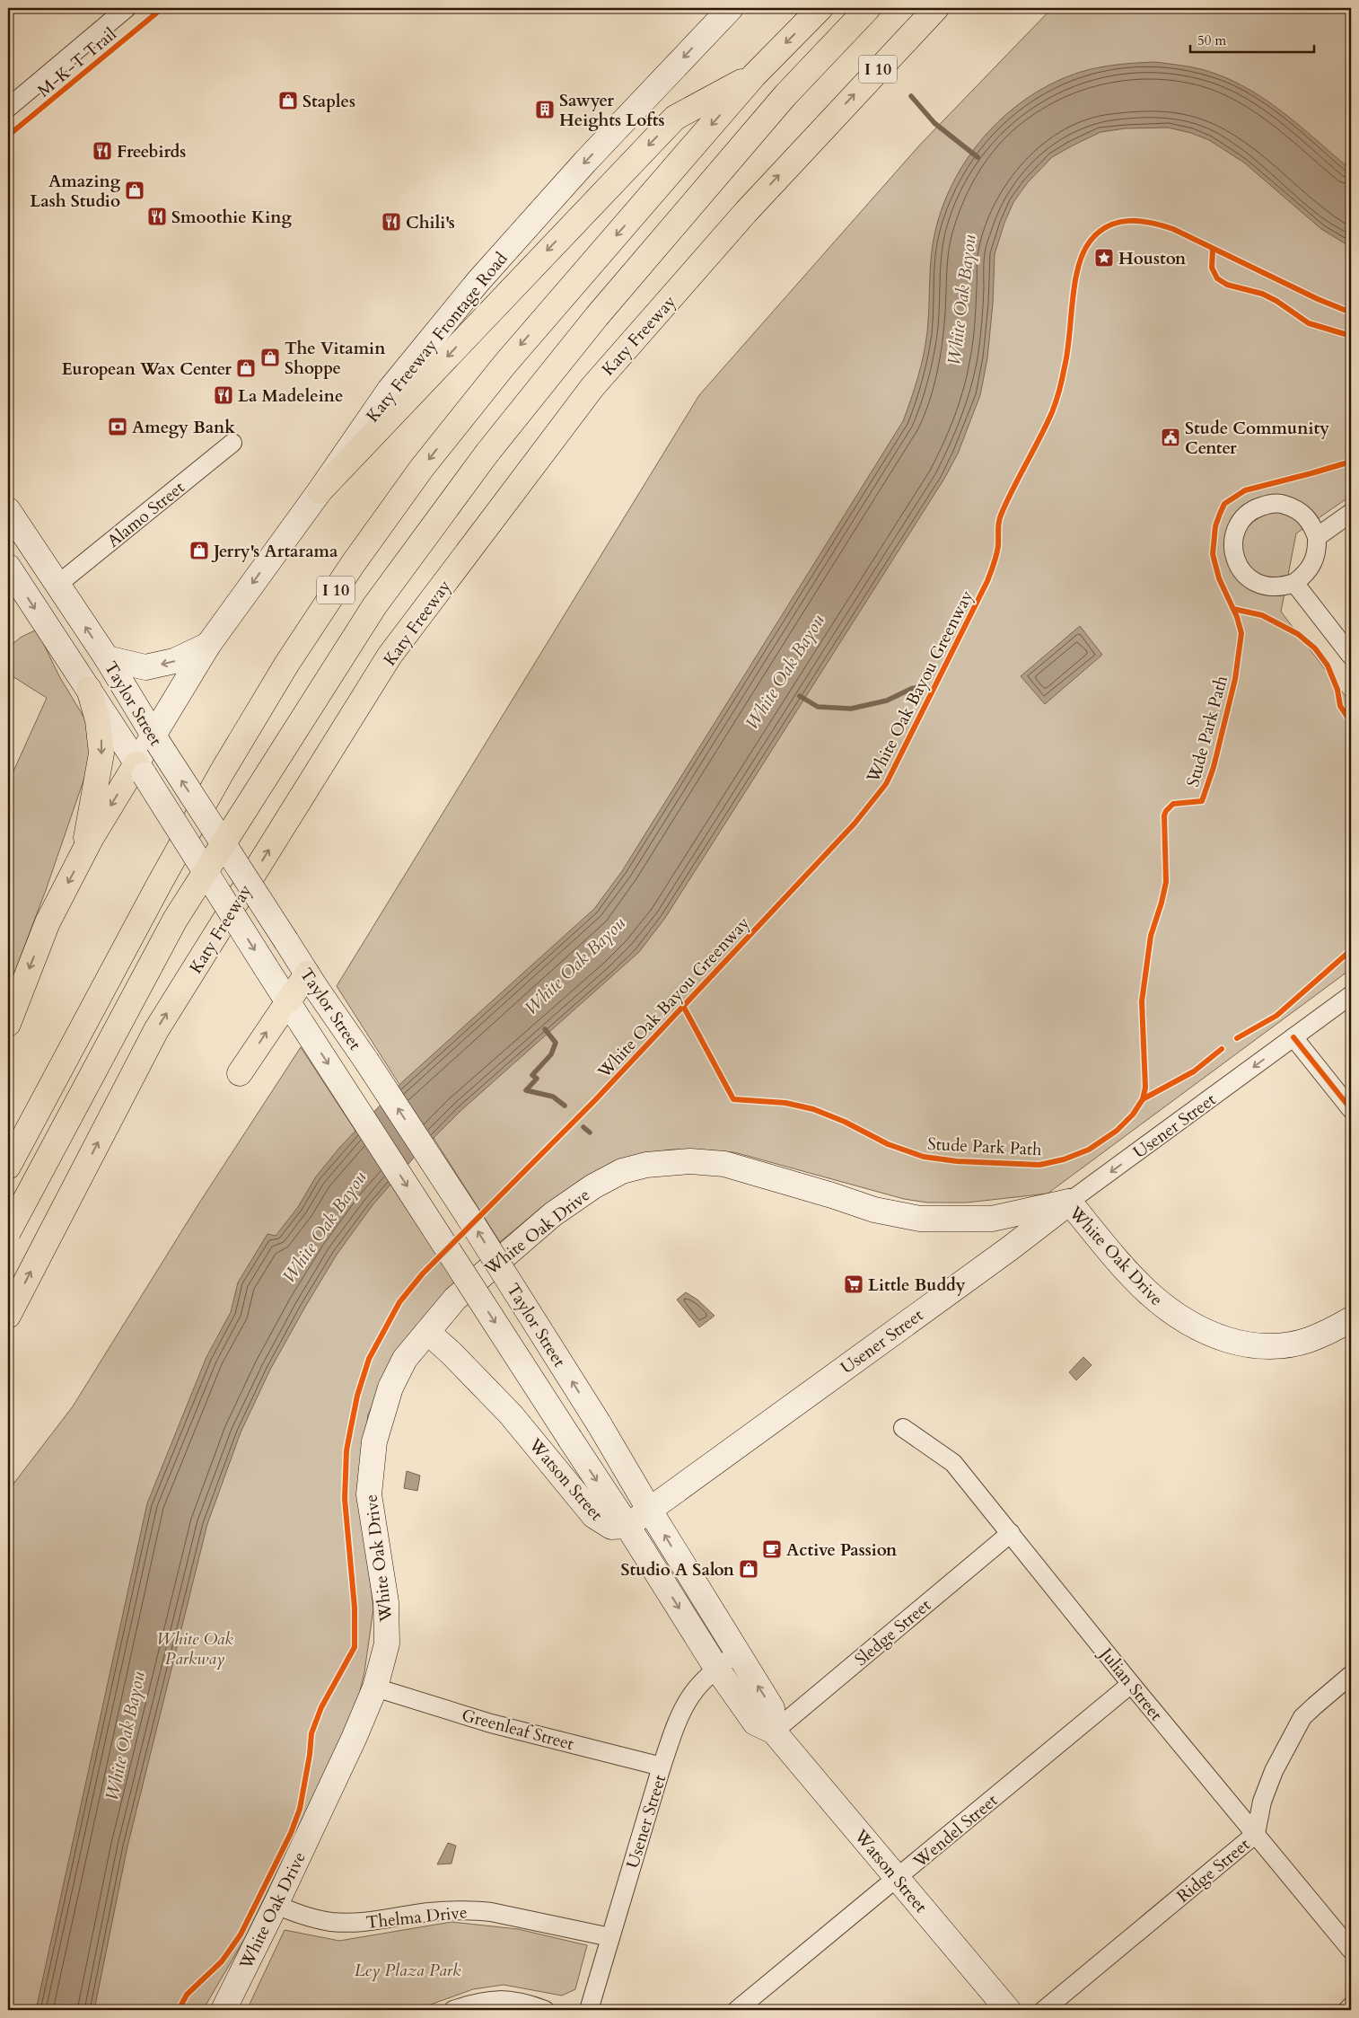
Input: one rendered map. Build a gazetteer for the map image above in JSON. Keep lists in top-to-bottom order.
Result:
{
  "streets": {
    "highway": ["I 10", "Katy Freeway"],
    "main road": [
      "Katy Freeway Frontage Road",
      "Taylor Street",
      "Usener Street",
      "White Oak Drive",
      "Watson Street"
    ],
    "street": [
      "Alamo Street",
      "Sledge Street",
      "Julian Street",
      "Greenleaf Street",
      "Wendel Street",
      "Ridge Street",
      "Thelma Drive"
    ],
    "cycle path": ["M-K-T Trail", "White Oak Bayou Greenway", "Stude Park Path"]
  },
  "crossings": [
    ["Katy Freeway Frontage Road", "Taylor Street"],
    ["Alamo Street", "Taylor Street"],
    ["Taylor Street", "Usener Street"],
    ["Taylor Street", "Watson Street"],
    ["Usener Street", "White Oak Drive"],
    ["Usener Street", "Watson Street"],
    ["Usener Street", "Greenleaf Street"],
    ["Usener Street", "Thelma Drive"],
    ["White Oak Drive", "Watson Street"],
    ["White Oak Drive", "Greenleaf Street"],
    ["White Oak Drive", "Thelma Drive"],
    ["Watson Street", "Sledge Street"],
    ["Watson Street", "Wendel Street"],
    ["Sledge Street", "Julian Street"],
    ["Julian Street", "Wendel Street"],
    ["Julian Street", "Ridge Street"]
  ],
  "one_way": ["Katy Freeway Frontage Road"],
  "water": ["White Oak Bayou"],
  "parks": ["White Oak Parkway", "Ley Plaza Park"],
  "places": {
    "shop": [
      "Staples",
      "Amazing Lash Studio",
      "The Vitamin Shoppe",
      "European Wax Center",
      "Jerry's Artarama",
      "Studio A Salon"
    ],
    "building": ["Sawyer Heights Lofts"],
    "restaurant": [
      "Freebirds",
      "Smoothie King",
      "Chili's",
      "La Madeleine"
    ],
    "place": ["Houston"],
    "bank": ["Amegy Bank"],
    "public building": ["Stude Community Center"],
    "supermarket": ["Little Buddy"],
    "cafe": ["Active Passion"]
  },
  "scale_bar": "50 m"
}
